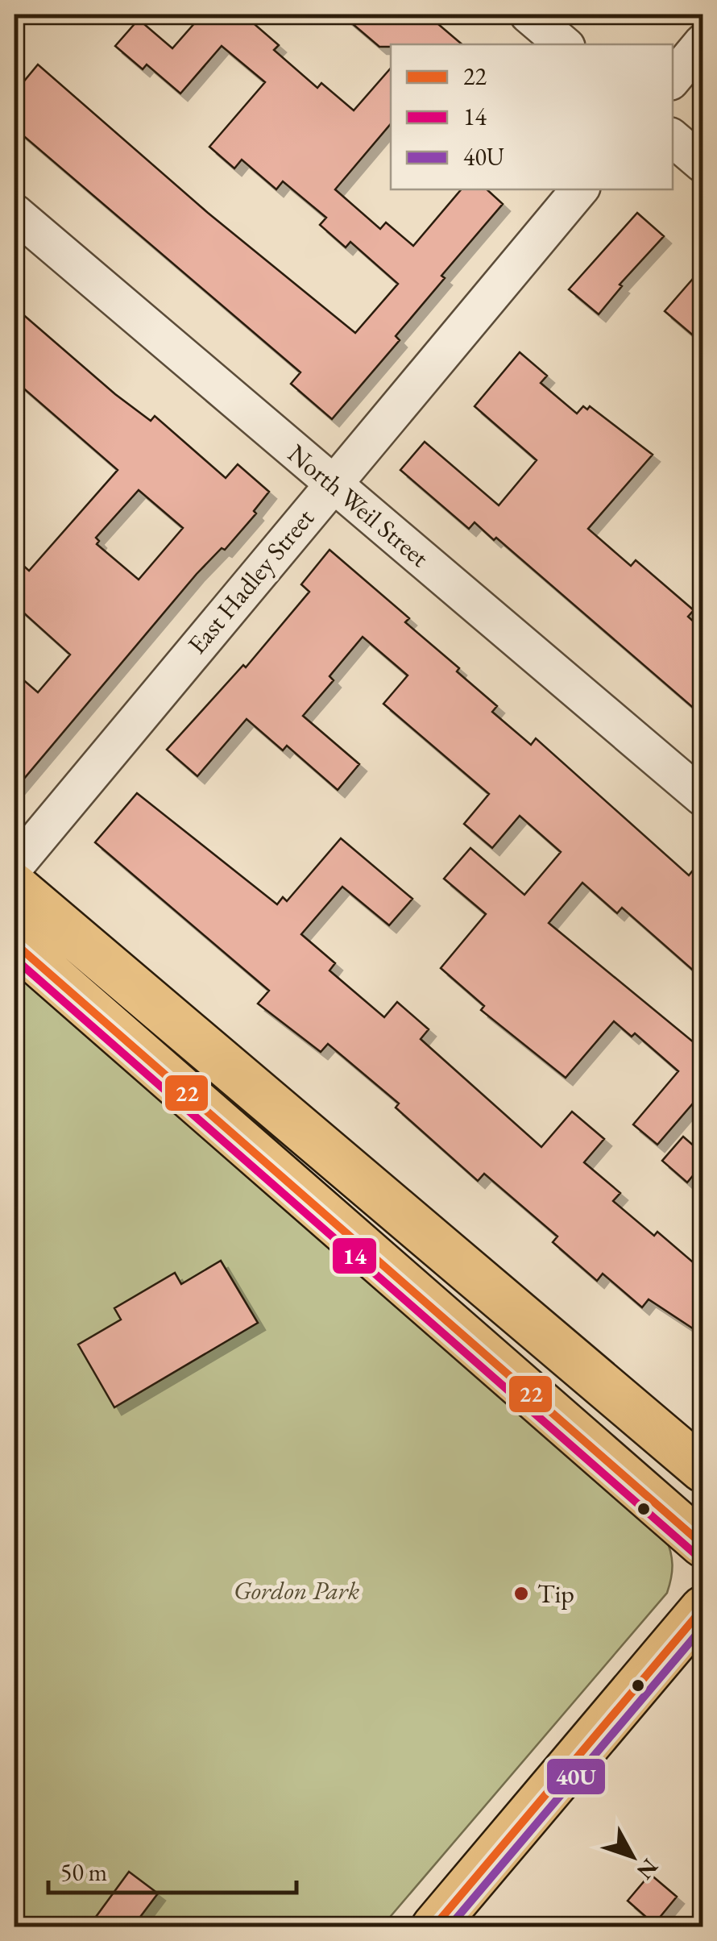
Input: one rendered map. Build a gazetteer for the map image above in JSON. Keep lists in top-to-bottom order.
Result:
{
  "streets": {
    "street": ["North Weil Street", "East Hadley Street"]
  },
  "crossings": [
    ["North Weil Street", "East Hadley Street"]
  ],
  "parks": ["Gordon Park"],
  "places": ["Tip"],
  "lines": ["transit line 22", "transit line 14", "transit line 40U"],
  "legend": ["22", "14", "40U"],
  "scale_bar": "50 m",
  "north": "bottom right"
}
